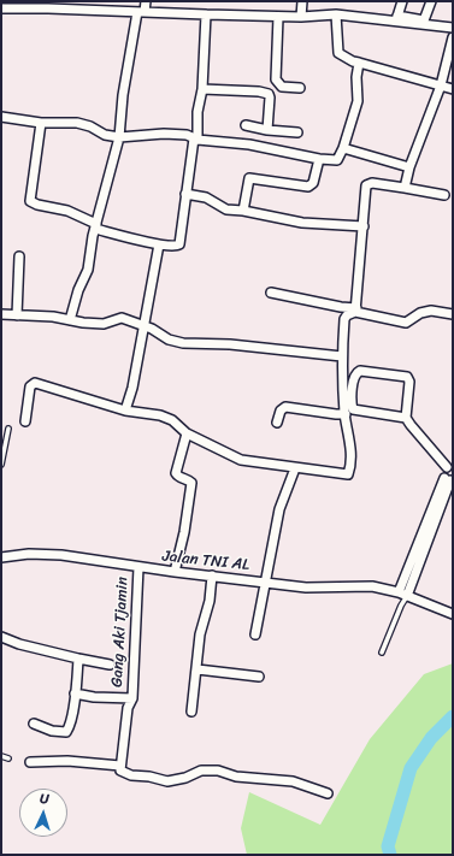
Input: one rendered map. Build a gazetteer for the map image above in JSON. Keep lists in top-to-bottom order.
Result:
{
  "streets": {
    "street": ["Jalan TNI AL", "Gang Aki Tjamin"]
  },
  "crossings": [
    ["Jalan TNI AL", "Gang Aki Tjamin"]
  ],
  "north": "top"
}
